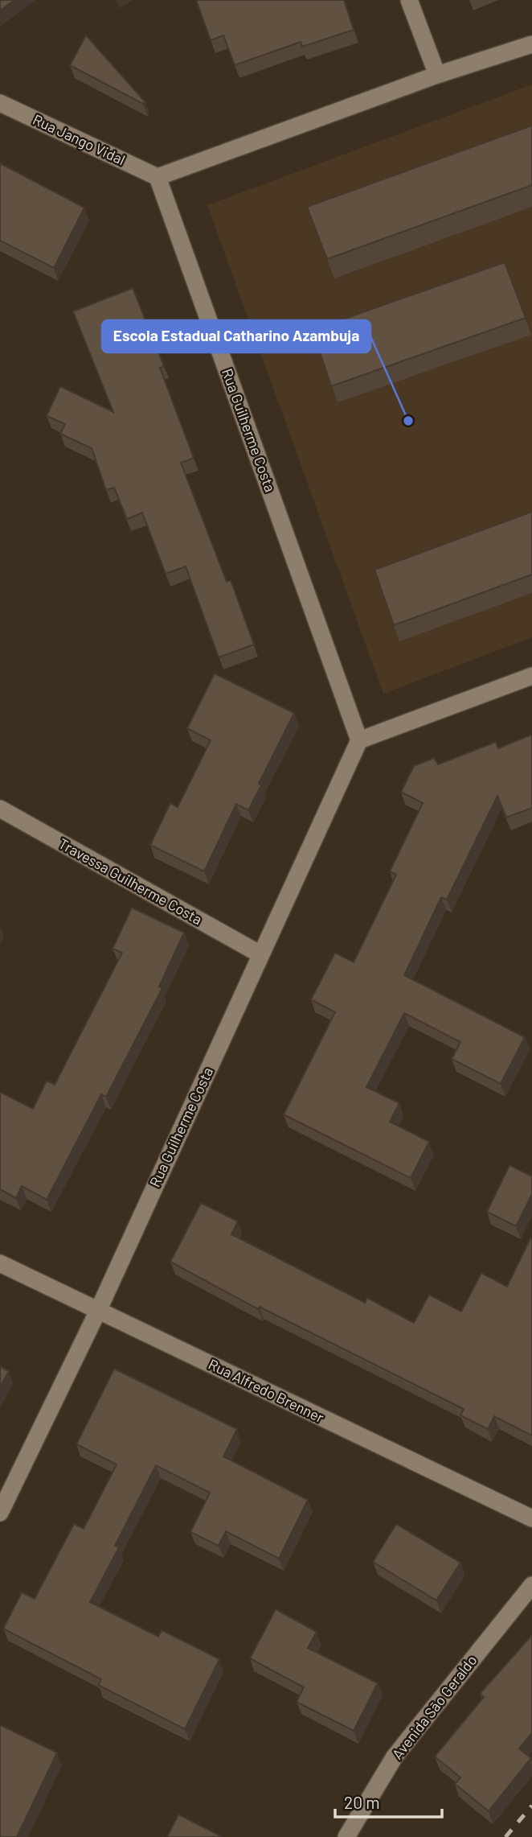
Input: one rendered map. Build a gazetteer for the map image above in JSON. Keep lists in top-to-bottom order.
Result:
{
  "streets": {
    "street": [
      "Rua Jango Vidal",
      "Rua Guilherme Costa",
      "Travessa Guilherme Costa",
      "Rua Alfredo Brenner",
      "Avenida São Geraldo"
    ]
  },
  "crossings": [
    ["Rua Jango Vidal", "Rua Guilherme Costa"],
    ["Rua Guilherme Costa", "Travessa Guilherme Costa"],
    ["Rua Guilherme Costa", "Rua Alfredo Brenner"]
  ],
  "places": ["Escola Estadual Catharino Azambuja"],
  "scale_bar": "20 m"
}
